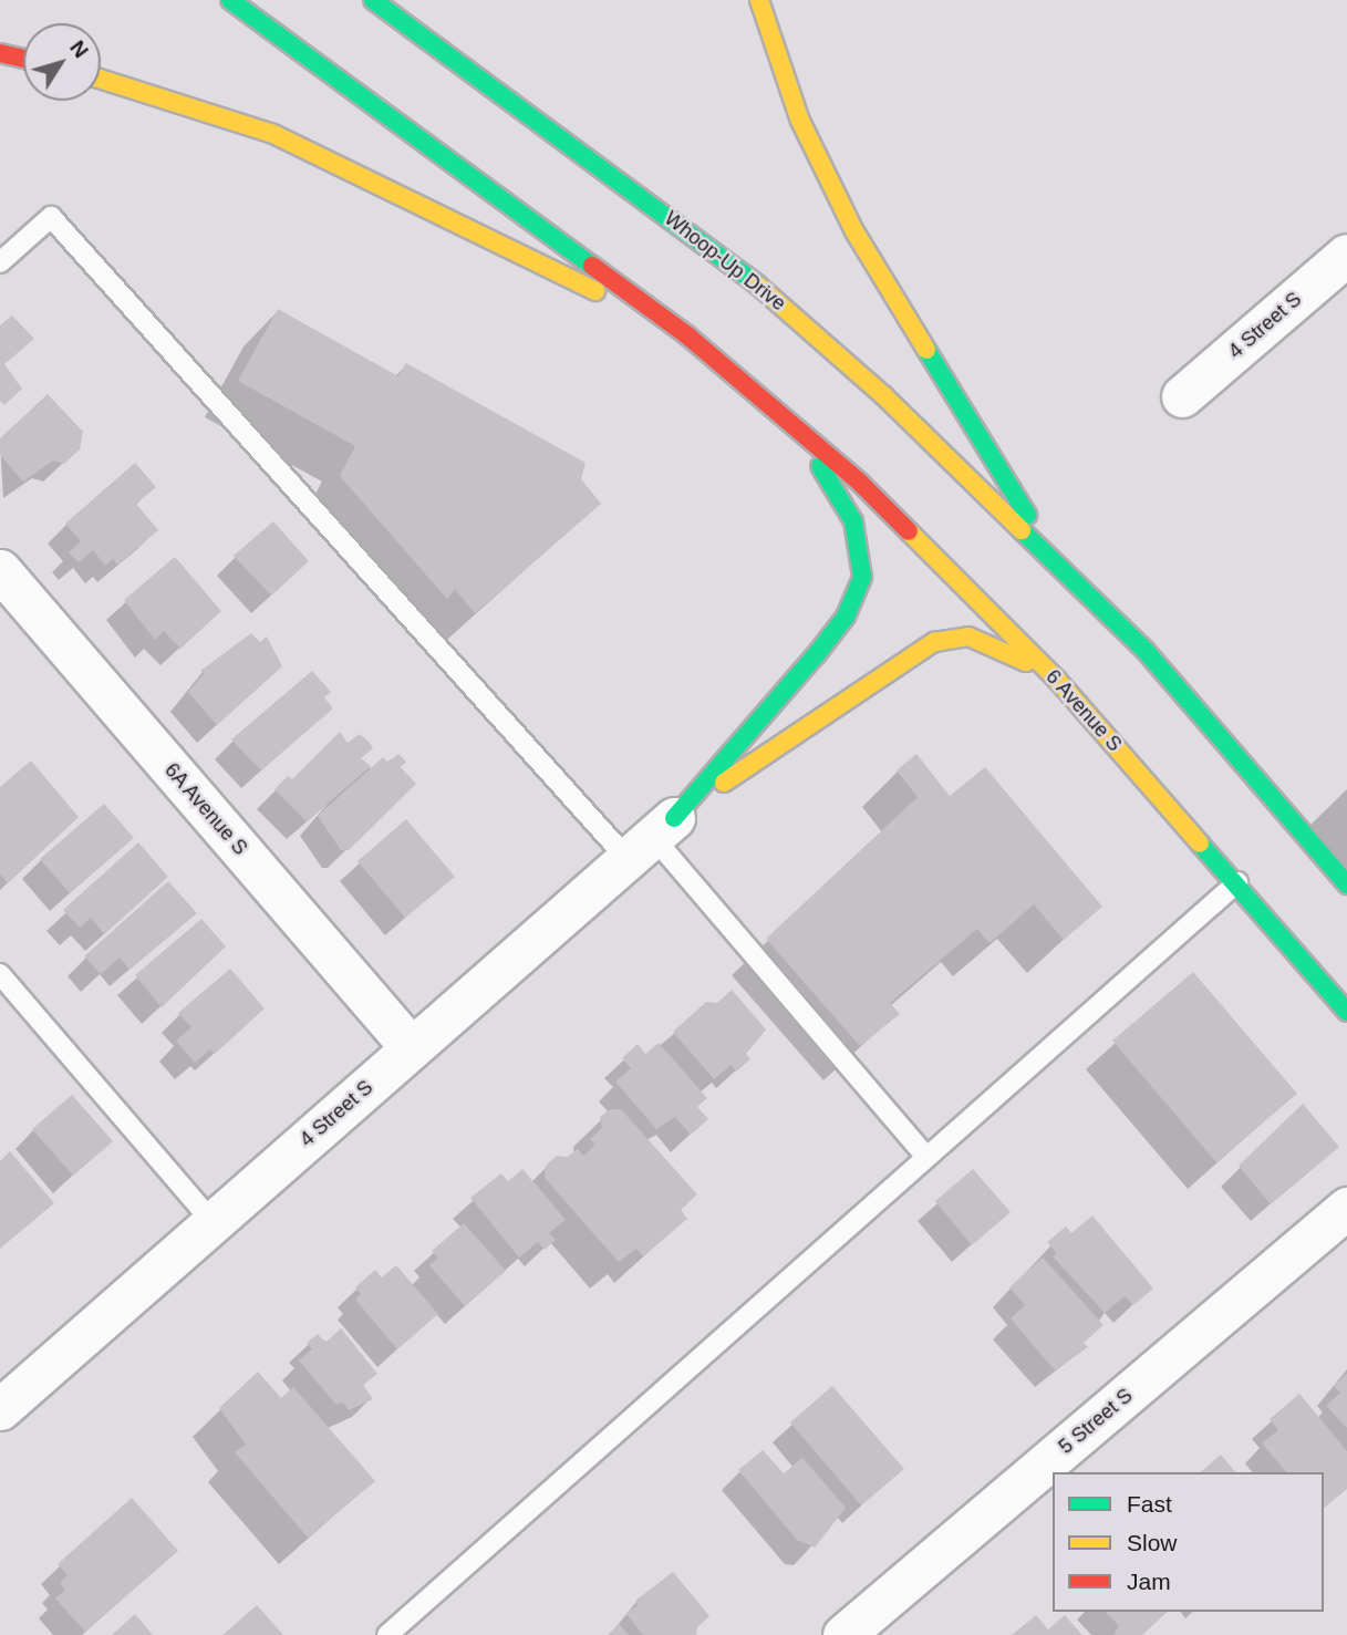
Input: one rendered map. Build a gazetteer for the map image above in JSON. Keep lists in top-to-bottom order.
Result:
{
  "streets": {
    "highway": ["Whoop-Up Drive", "6 Avenue S"],
    "street": ["4 Street S", "6A Avenue S", "5 Street S"]
  },
  "crossings": [
    ["4 Street S", "6A Avenue S"]
  ],
  "legend": ["Fast", "Slow", "Jam"],
  "north": "top right"
}
